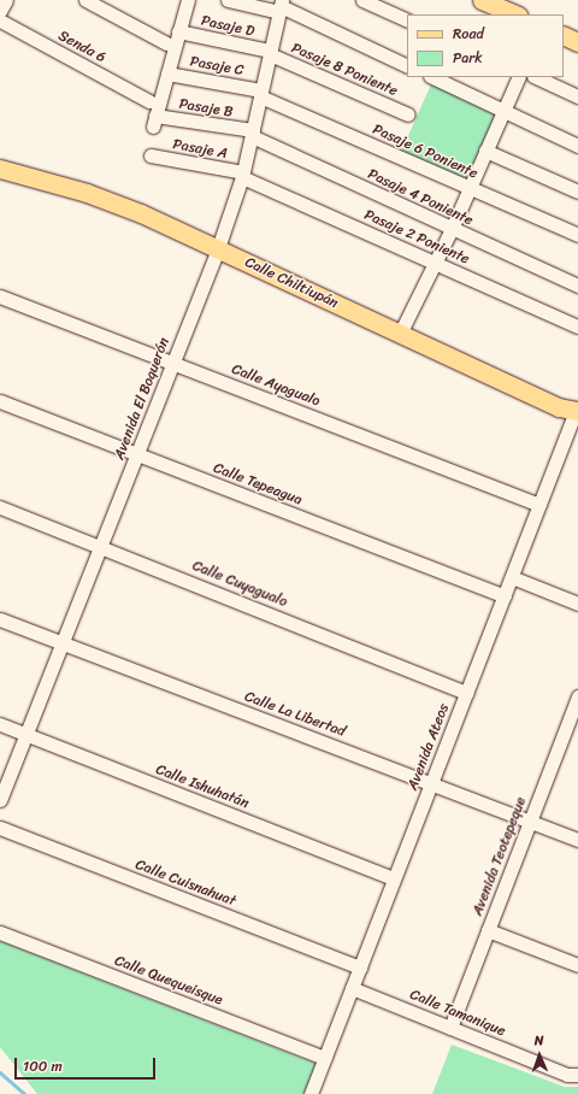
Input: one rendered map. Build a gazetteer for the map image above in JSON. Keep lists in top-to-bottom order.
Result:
{
  "streets": {
    "main road": ["Calle Chiltiupán"],
    "street": [
      "Pasaje D",
      "Senda 6",
      "Pasaje C",
      "Pasaje 8 Poniente",
      "Pasaje B",
      "Pasaje A",
      "Pasaje 6 Poniente",
      "Pasaje 4 Poniente",
      "Pasaje 2 Poniente",
      "Calle Ayagualo",
      "Avenida El Boquerón",
      "Calle Tepeagua",
      "Calle Cuyagualo",
      "Calle La Libertad",
      "Avenida Ateos",
      "Calle Ishuhatán",
      "Avenida Teotepeque",
      "Calle Cuisnahuat",
      "Calle Quequeisque",
      "Calle Tamanique"
    ]
  },
  "crossings": [
    ["Pasaje D", "Pasaje 8 Poniente"],
    ["Pasaje D", "Avenida El Boquerón"],
    ["Pasaje C", "Pasaje B"],
    ["Pasaje C", "Pasaje 6 Poniente"],
    ["Pasaje C", "Avenida El Boquerón"],
    ["Pasaje 8 Poniente", "Avenida El Boquerón"],
    ["Pasaje B", "Pasaje 4 Poniente"],
    ["Pasaje B", "Avenida El Boquerón"],
    ["Pasaje A", "Pasaje 2 Poniente"],
    ["Pasaje A", "Avenida El Boquerón"],
    ["Pasaje 6 Poniente", "Avenida El Boquerón"],
    ["Pasaje 4 Poniente", "Avenida El Boquerón"],
    ["Pasaje 2 Poniente", "Avenida El Boquerón"],
    ["Calle Chiltiupán", "Avenida El Boquerón"],
    ["Calle Chiltiupán", "Avenida Ateos"],
    ["Calle Ayagualo", "Avenida El Boquerón"],
    ["Calle Ayagualo", "Avenida Ateos"],
    ["Avenida El Boquerón", "Calle Tepeagua"],
    ["Avenida El Boquerón", "Calle Cuyagualo"],
    ["Avenida El Boquerón", "Calle La Libertad"],
    ["Avenida El Boquerón", "Calle Ishuhatán"],
    ["Calle Tepeagua", "Avenida Ateos"],
    ["Calle Cuyagualo", "Avenida Ateos"],
    ["Calle La Libertad", "Avenida Ateos"],
    ["Calle La Libertad", "Avenida Teotepeque"],
    ["Avenida Ateos", "Calle Ishuhatán"],
    ["Avenida Ateos", "Calle Cuisnahuat"],
    ["Avenida Ateos", "Calle Quequeisque"],
    ["Avenida Ateos", "Calle Tamanique"],
    ["Avenida Teotepeque", "Calle Tamanique"]
  ],
  "legend": ["Road", "Park"],
  "scale_bar": "100 m",
  "north": "top"
}
